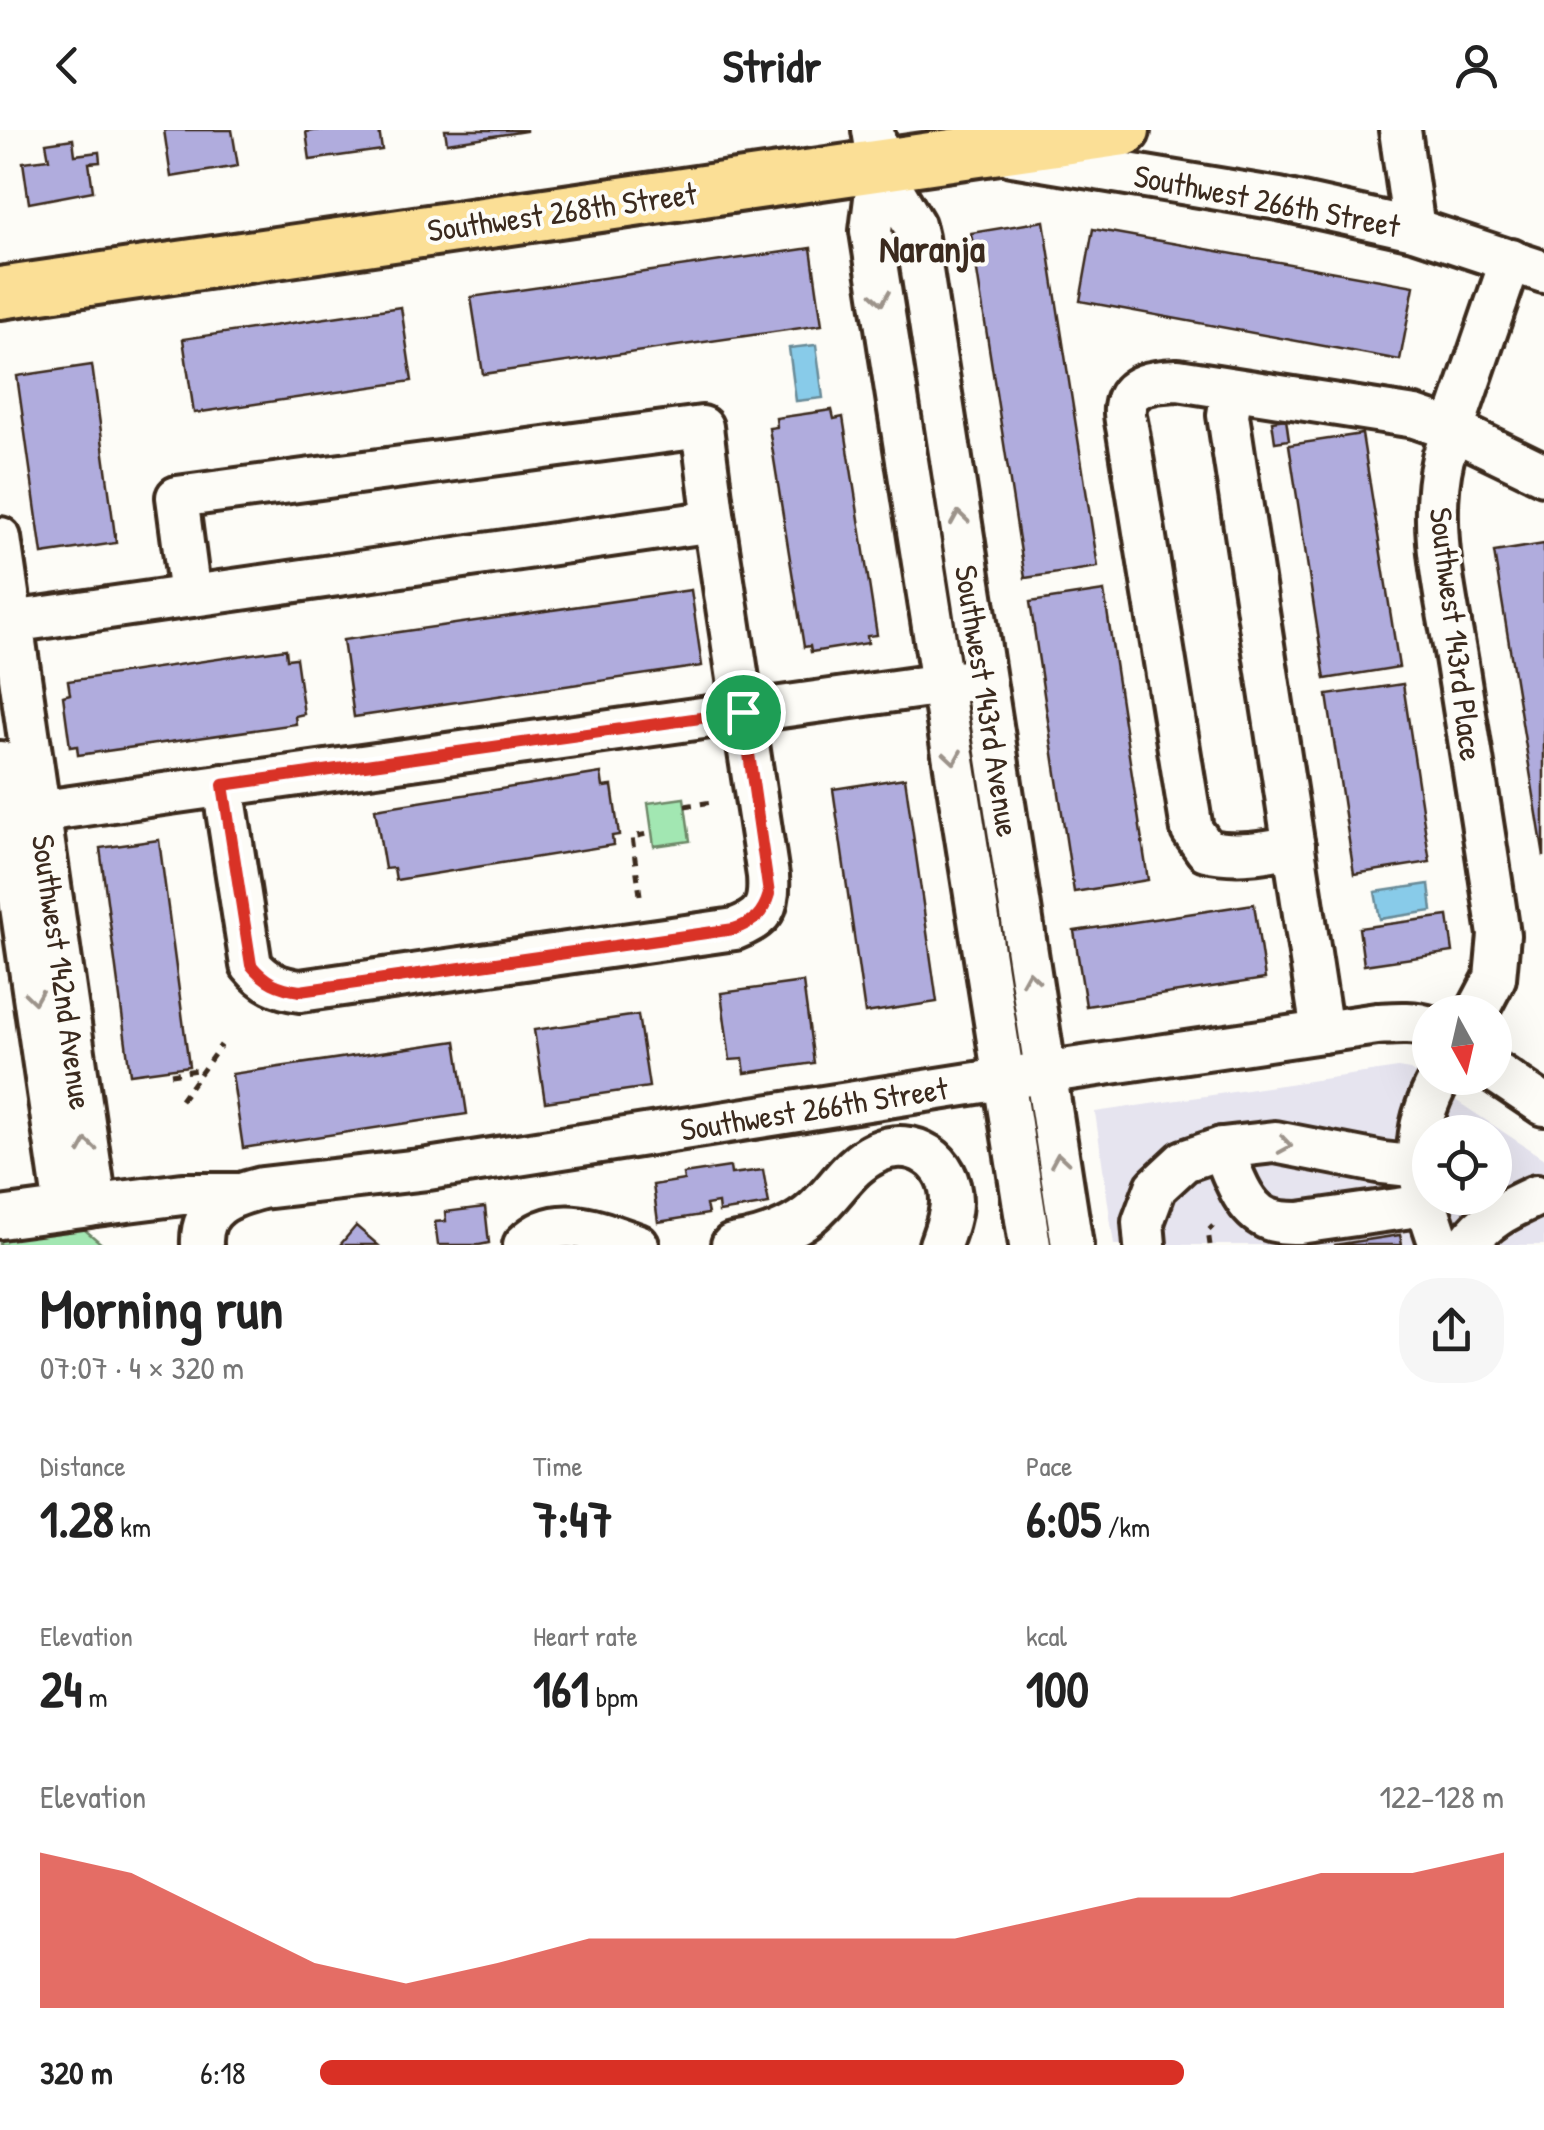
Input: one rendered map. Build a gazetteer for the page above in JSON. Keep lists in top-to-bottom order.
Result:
{
  "streets": {
    "main road": ["Southwest 268th Street"],
    "street": [
      "Southwest 266th Street",
      "Southwest 143rd Place",
      "Southwest 143rd Avenue",
      "Southwest 142nd Avenue"
    ]
  },
  "crossings": [
    ["Southwest 266th Street", "Southwest 268th Street"],
    ["Southwest 266th Street", "Southwest 143rd Place"],
    ["Southwest 266th Street", "Southwest 143rd Avenue"],
    ["Southwest 268th Street", "Southwest 143rd Avenue"]
  ],
  "districts": ["Naranja"],
  "north": "bottom",
  "page": {
    "header": "Stridr",
    "heading": ["Morning run", "07:07 · 4 × 320 m"],
    "stats": [
      ["Distance", "1.28 km"],
      ["Time", "7:47"],
      ["Pace", "6:05 /km"],
      ["Elevation", "24 m"],
      ["Heart rate", "161 bpm"],
      ["kcal", "100"]
    ],
    "chart": ["Elevation", "122–128 m"],
    "list": [
      {
        "name": "320 m",
        "note": "6:18"
      }
    ]
  }
}
